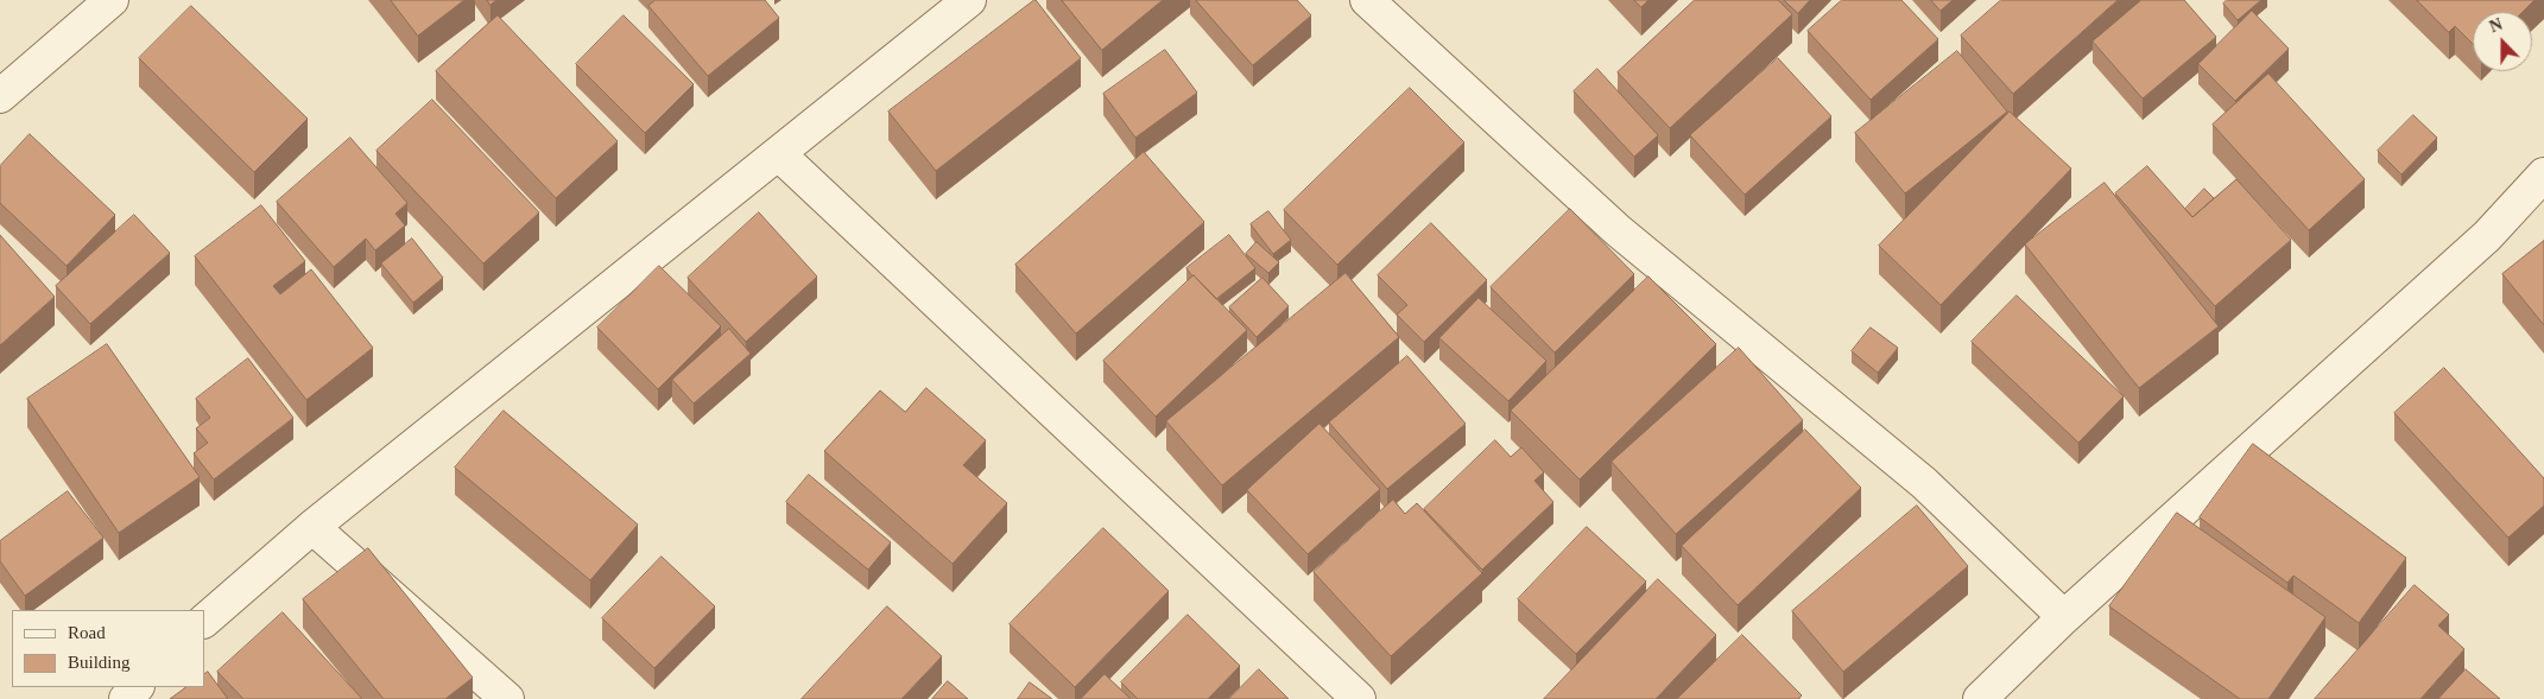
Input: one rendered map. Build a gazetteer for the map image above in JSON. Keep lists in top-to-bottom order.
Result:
{
  "legend": ["Road", "Building"],
  "north": "top"
}
